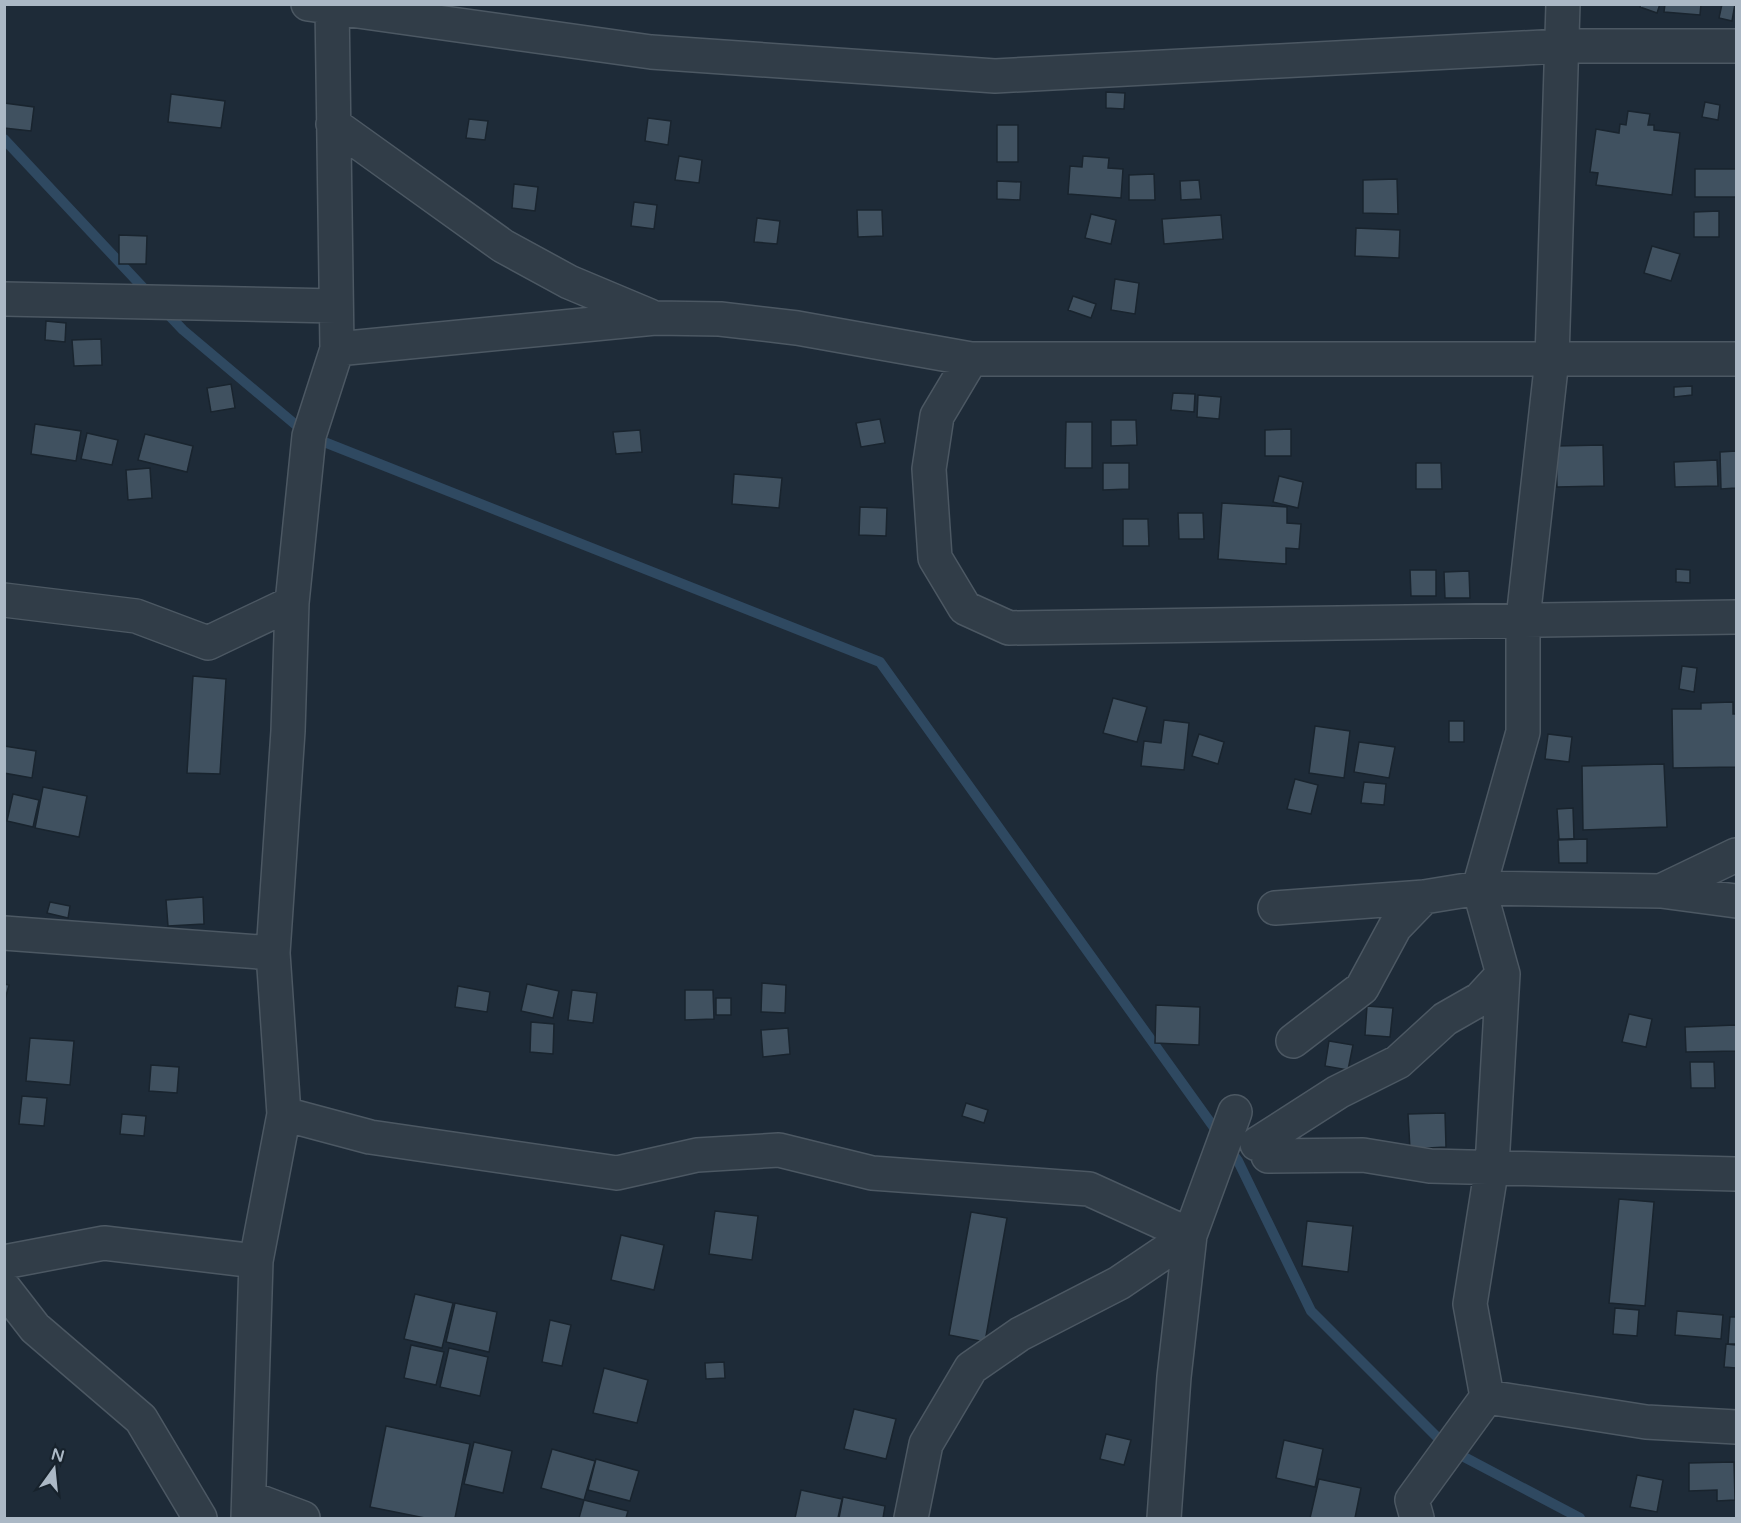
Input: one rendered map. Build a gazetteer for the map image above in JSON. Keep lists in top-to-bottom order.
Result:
{
  "north": "top"
}
